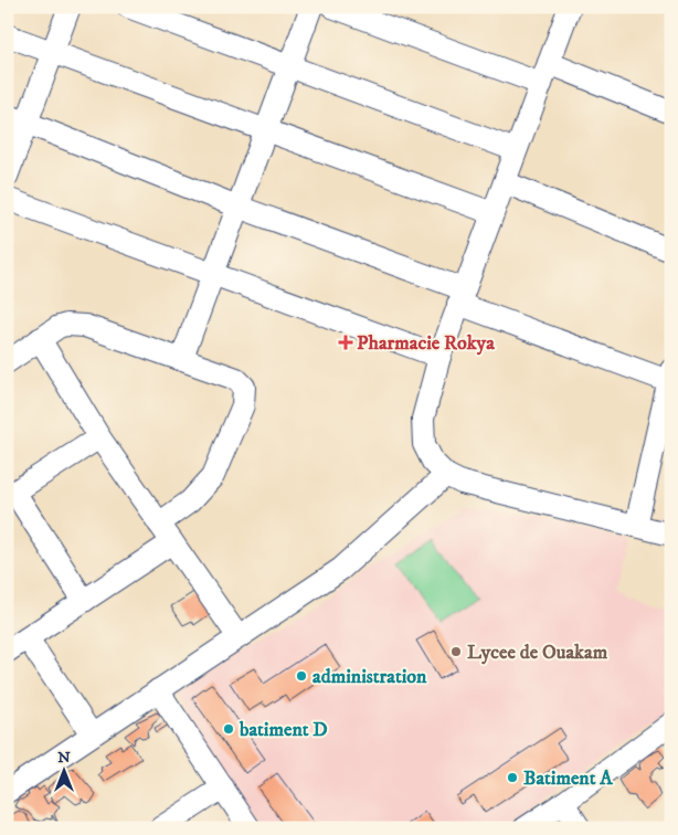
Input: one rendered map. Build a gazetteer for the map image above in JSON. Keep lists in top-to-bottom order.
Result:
{
  "places": {
    "health": ["Pharmacie Rokya"],
    "other": [
      "Lycee de Ouakam",
      "administration",
      "batiment D",
      "Batiment A"
    ]
  },
  "north": "top"
}
